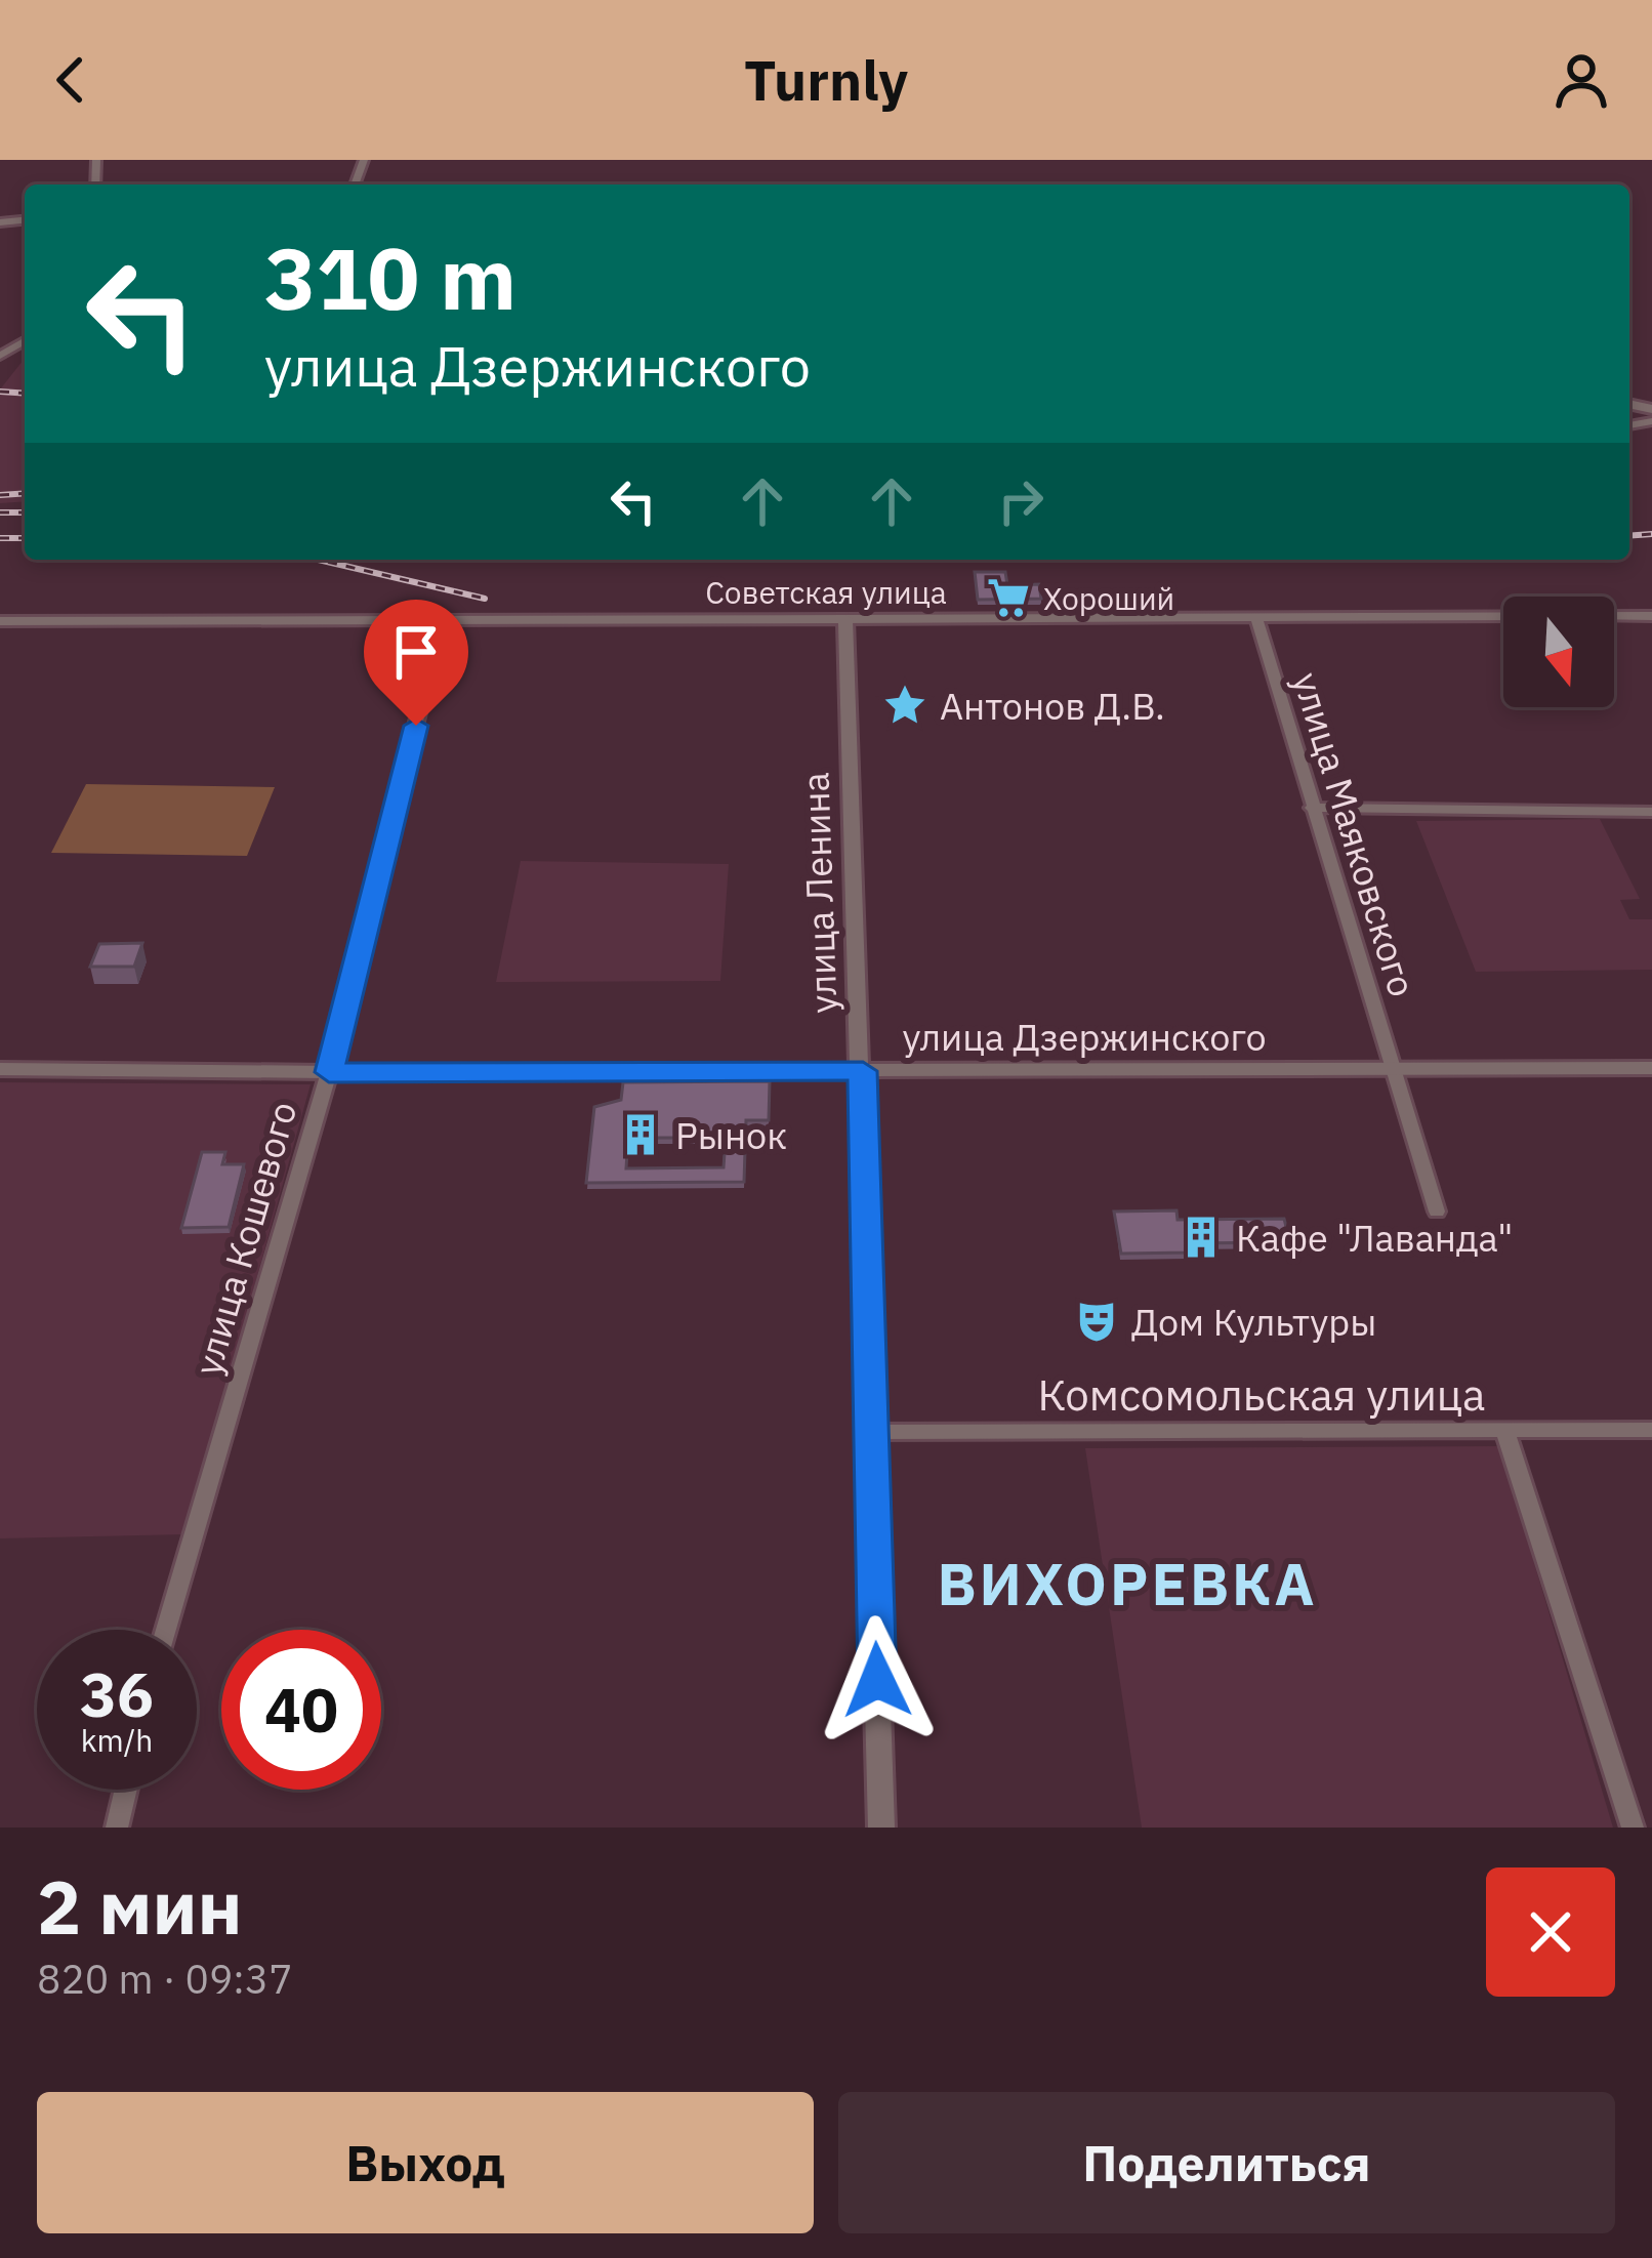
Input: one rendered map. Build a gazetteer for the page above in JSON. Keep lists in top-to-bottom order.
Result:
{
  "streets": {
    "street": [
      "Советская улица",
      "улица Маяковского",
      "улица Ленина",
      "улица Дзержинского",
      "улица Кошевого",
      "Комсомольская улица"
    ]
  },
  "crossings": [
    ["Советская улица", "улица Маяковского"],
    ["Советская улица", "улица Ленина"],
    ["Советская улица", "улица Кошевого"],
    ["улица Маяковского", "улица Дзержинского"],
    ["улица Ленина", "улица Дзержинского"],
    ["улица Ленина", "Комсомольская улица"],
    ["улица Дзержинского", "улица Кошевого"]
  ],
  "districts": ["ВИХОРЕВКА"],
  "places": {
    "supermarket": ["Хороший"],
    "place": ["Антонов Д.В."],
    "building": ["Рынок", "Кафе \"Лаванда\""],
    "theatre": ["Дом Культуры"]
  },
  "north": "bottom",
  "page": {
    "header": "Turnly",
    "turn": ["310 m", "улица Дзержинского"],
    "speed": "36 km/h",
    "limit": "40",
    "heading": ["2 мин", "820 m · 09:37"],
    "buttons": ["Выход", "Поделиться"]
  }
}
